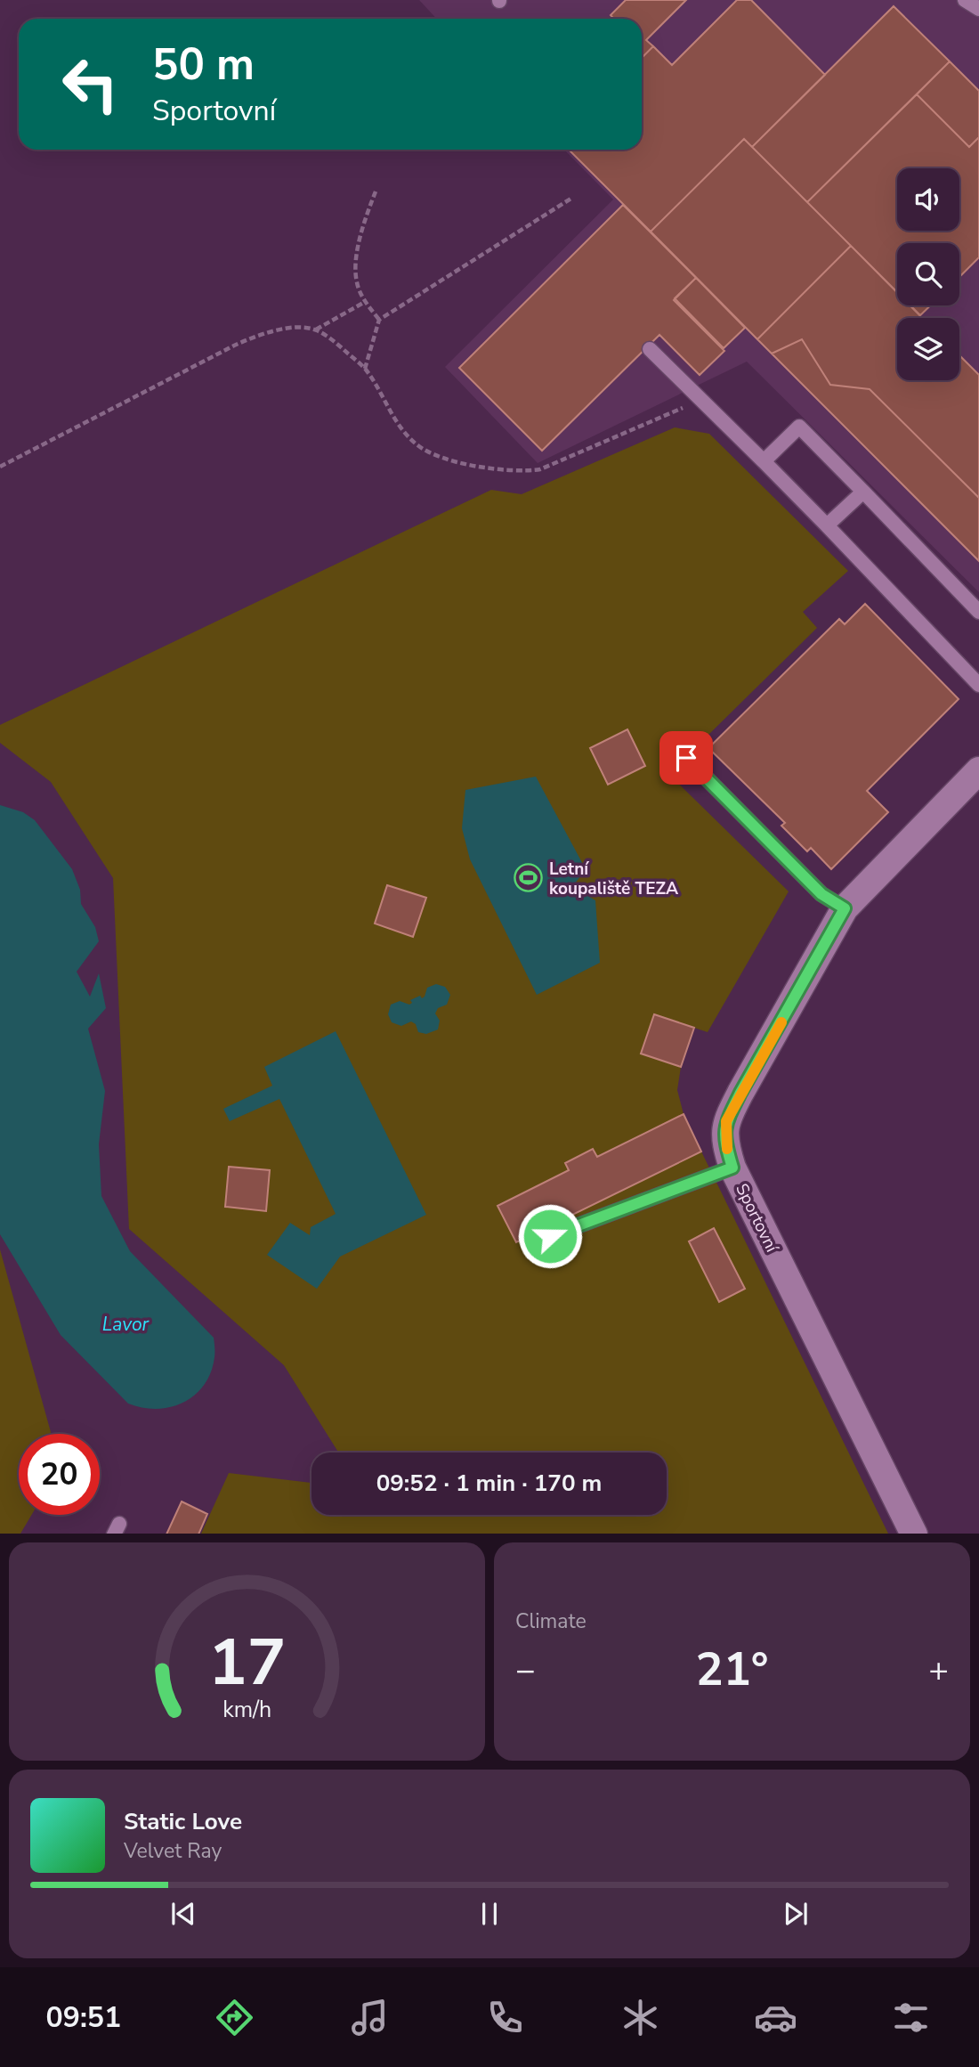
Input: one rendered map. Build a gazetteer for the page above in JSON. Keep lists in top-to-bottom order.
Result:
{
  "streets": {
    "street": ["Sportovní"]
  },
  "water": ["Lavor"],
  "places": {
    "sports": ["Letní koupaliště TEZA"]
  },
  "page": {
    "turn": ["50 m", "Sportovní"],
    "limit": "20",
    "trip": "09:52 · 1 min · 170 m",
    "tile": "Climate",
    "heat": ["−", "21°", "+"],
    "song": ["Static Love", "Velvet Ray"],
    "tabs": "09:51",
    "gauge": ["17", "km/h"]
  }
}
